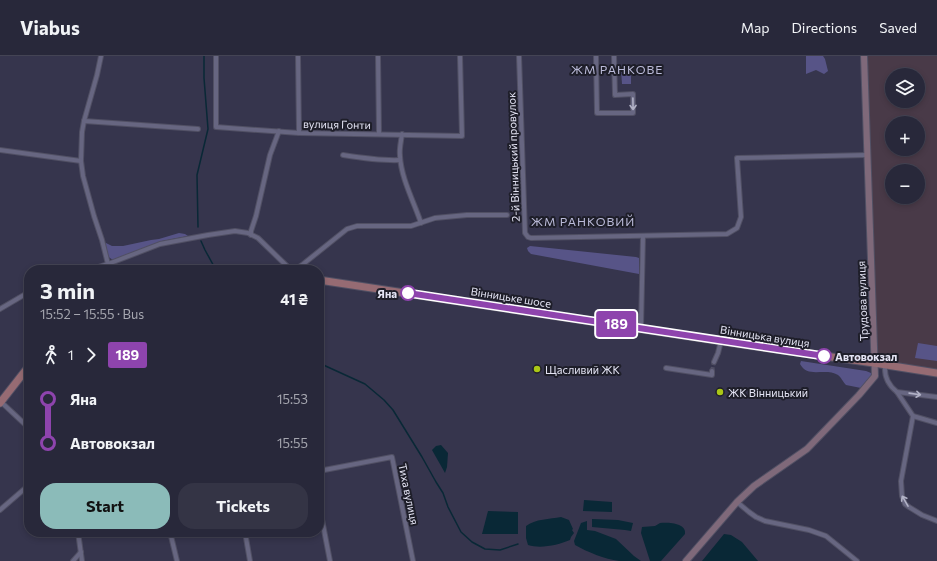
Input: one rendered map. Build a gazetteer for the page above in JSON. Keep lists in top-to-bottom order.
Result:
{
  "streets": {
    "main road": ["Вінницьке шосе", "Трудова вулиця", "Вінницька вулиця"],
    "street": ["вулиця Гонти", "2-й Вінницький провулок", "Тиха вулиця"]
  },
  "crossings": [
    ["2-й Вінницький провулок", "Трудова вулиця"],
    ["Вінницьке шосе", "Вінницька вулиця"],
    ["Трудова вулиця", "Вінницька вулиця"]
  ],
  "districts": ["ЖМ РАНКОВЕ", "ЖМ РАНКОВИЙ"],
  "places": [
    "Яна",
    "Автовокзал",
    "Щасливий ЖК",
    "ЖК Вінницький"
  ],
  "lines": ["bus line 189"],
  "page": {
    "header": "Viabus",
    "nav": ["Map", "Directions", "Saved"],
    "on_map": "189",
    "map_buttons": ["+", "−"],
    "heading": ["3 min", "15:52 – 15:55 · Bus", "41 ₴"],
    "legs": ["1", "189"],
    "list": [
      {
        "name": "Яна",
        "value": "15:53"
      },
      {
        "name": "Автовокзал",
        "value": "15:55"
      }
    ],
    "buttons": ["Start", "Tickets"]
  }
}
